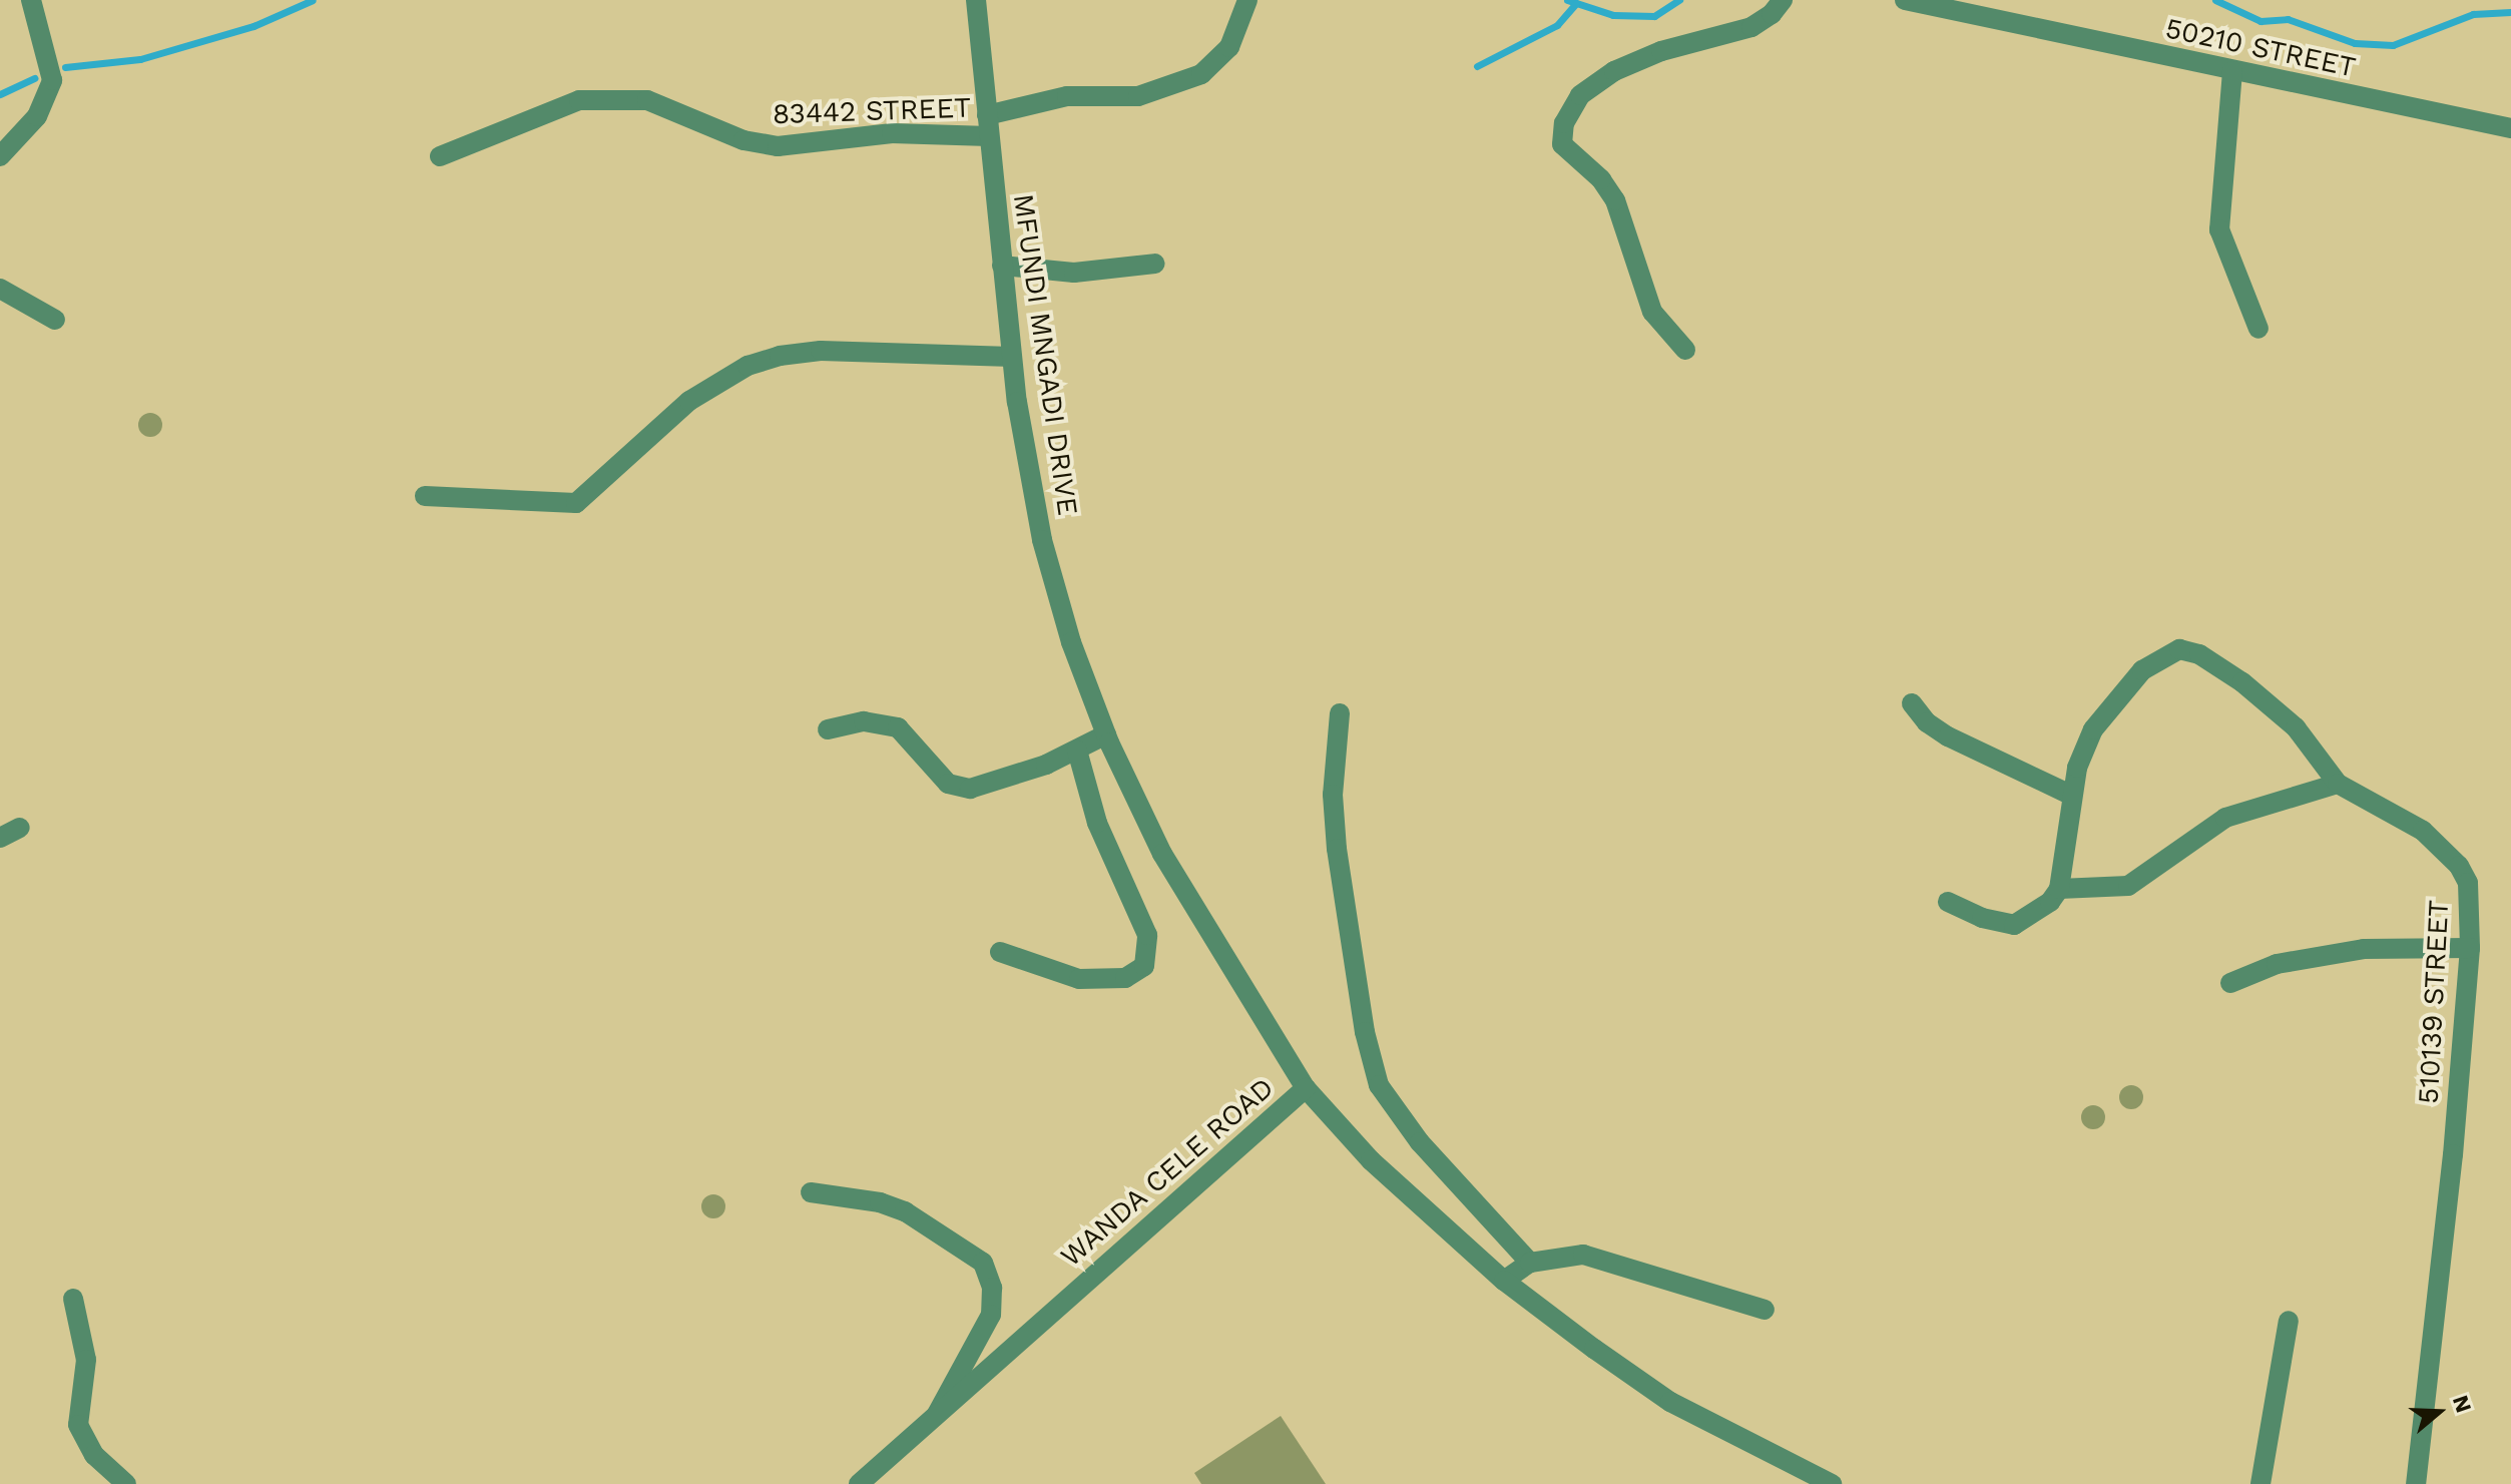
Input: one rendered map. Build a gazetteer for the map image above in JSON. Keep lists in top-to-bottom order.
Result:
{
  "streets": {
    "street": [
      "50210 STREET",
      "83442 STREET",
      "MFUNDI MNGADI DRIVE",
      "510139 STREET",
      "WANDA CELE ROAD"
    ]
  },
  "crossings": [
    ["83442 STREET", "MFUNDI MNGADI DRIVE"],
    ["MFUNDI MNGADI DRIVE", "WANDA CELE ROAD"]
  ],
  "north": "right"
}
